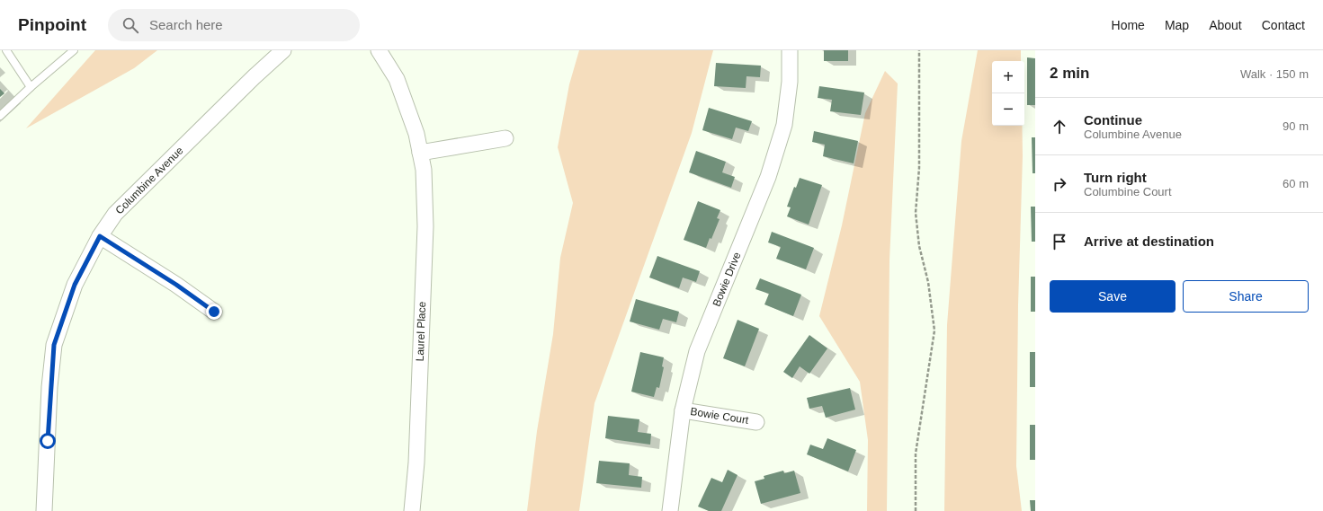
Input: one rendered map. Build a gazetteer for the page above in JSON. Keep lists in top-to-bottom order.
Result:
{
  "streets": {
    "street": [
      "Columbine Avenue",
      "Bowie Drive",
      "Laurel Place",
      "Bowie Court"
    ]
  },
  "crossings": [
    ["Bowie Drive", "Bowie Court"]
  ],
  "page": {
    "header": "Pinpoint",
    "search": "Search here",
    "nav": [
      "Home",
      "Map",
      "About",
      "Contact"
    ],
    "heading": ["2 min", "Walk · 150 m"],
    "map_buttons": ["+", "−"],
    "list": [
      ["Continue", "Columbine Avenue", "90 m"],
      ["Turn right", "Columbine Court", "60 m"],
      "Arrive at destination"
    ],
    "buttons": ["Save", "Share"]
  }
}
